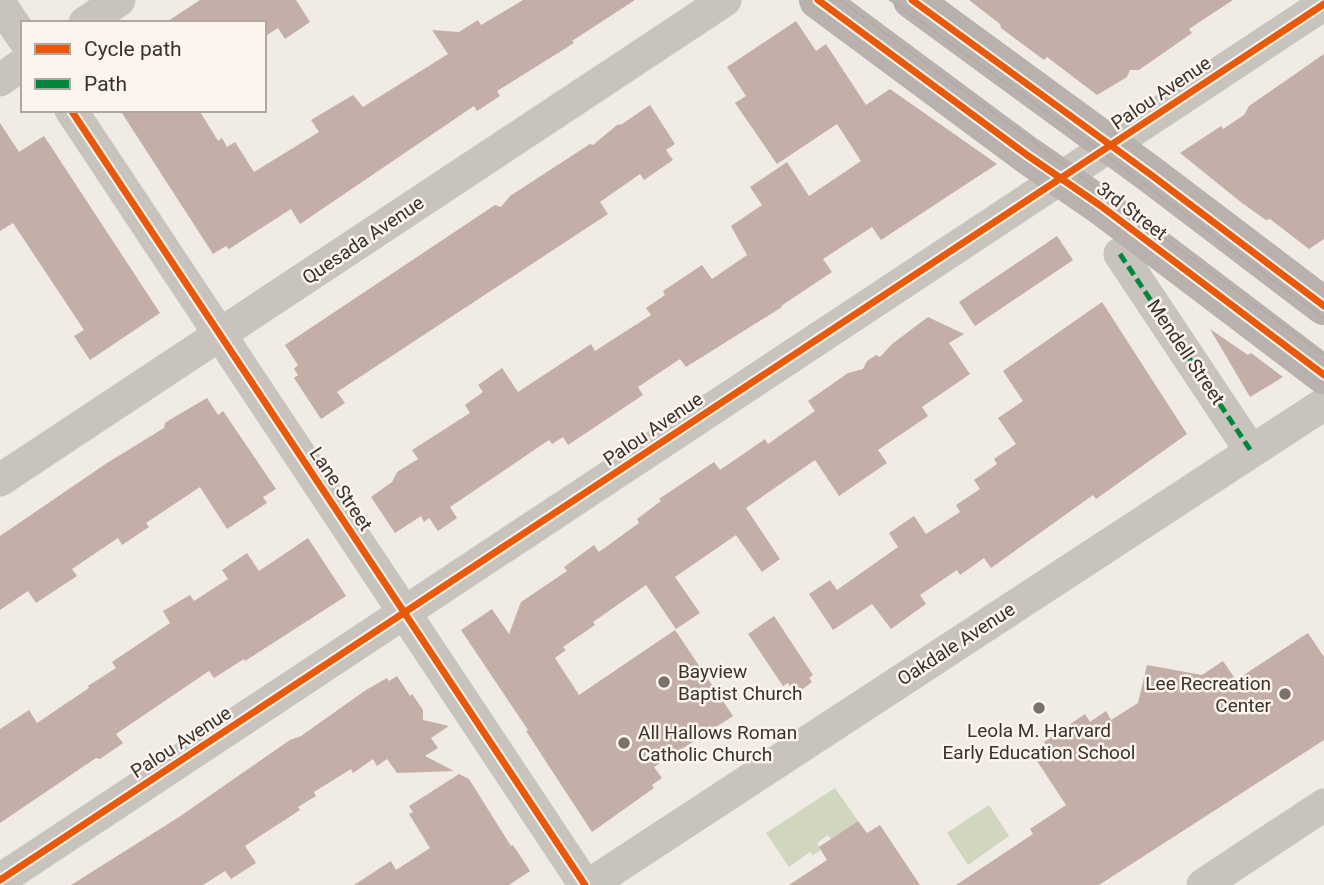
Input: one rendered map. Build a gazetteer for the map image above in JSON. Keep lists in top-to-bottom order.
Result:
{
  "streets": {
    "main road": ["3rd Street"],
    "street": [
      "Palou Avenue",
      "Quesada Avenue",
      "Mendell Street",
      "Lane Street",
      "Oakdale Avenue"
    ]
  },
  "crossings": [
    ["Palou Avenue", "3rd Street"],
    ["Palou Avenue", "Lane Street"],
    ["Quesada Avenue", "Lane Street"],
    ["Mendell Street", "Oakdale Avenue"],
    ["Lane Street", "Oakdale Avenue"]
  ],
  "places": [
    "Bayview Baptist Church",
    "Lee Recreation Center",
    "Leola M. Harvard Early Education School",
    "All Hallows Roman Catholic Church"
  ],
  "legend": ["Cycle path", "Path"]
}
